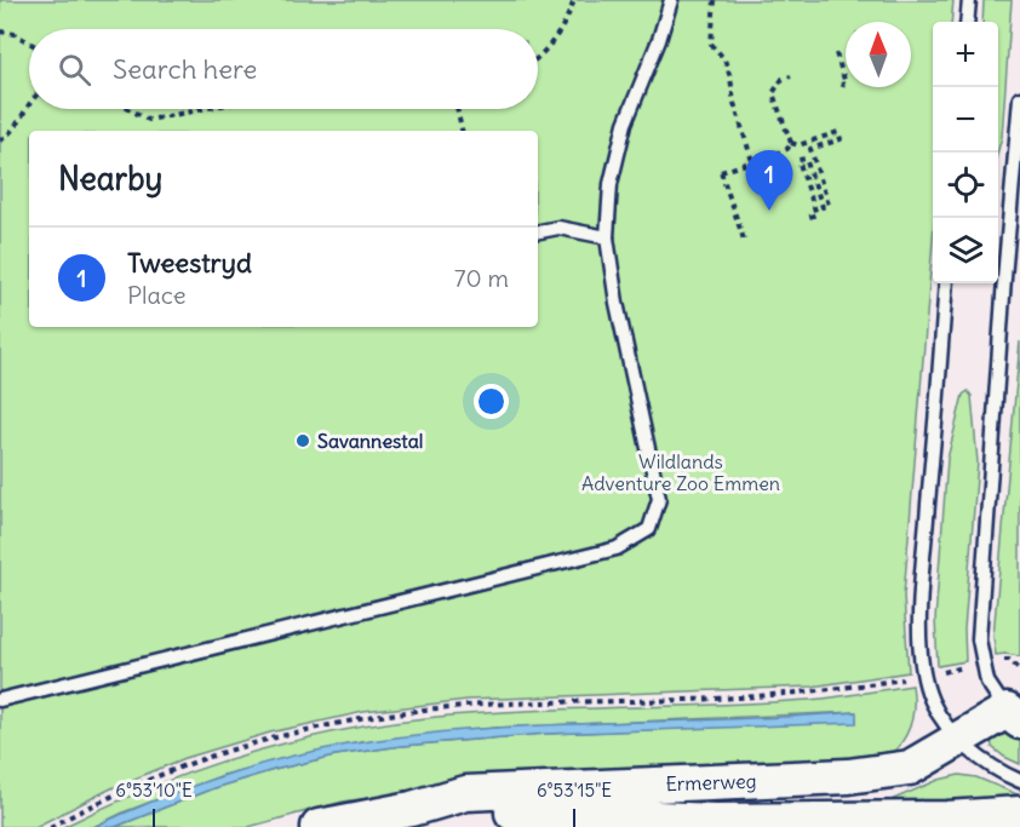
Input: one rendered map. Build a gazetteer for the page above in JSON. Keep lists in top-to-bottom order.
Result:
{
  "streets": {
    "street": ["Ermerweg"]
  },
  "parks": ["Wildlands Adventure Zoo Emmen"],
  "places": ["Savannestal"],
  "north": "top",
  "page": {
    "map_buttons": ["+", "−"],
    "search": "Search here",
    "heading": "Nearby",
    "pins": "1",
    "list": [
      {
        "mark": "1",
        "name": "Tweestryd",
        "note": "Place",
        "value": "70 m"
      }
    ]
  },
  "coordinates": ["6°53'10\"E", "6°53'15\"E"]
}
